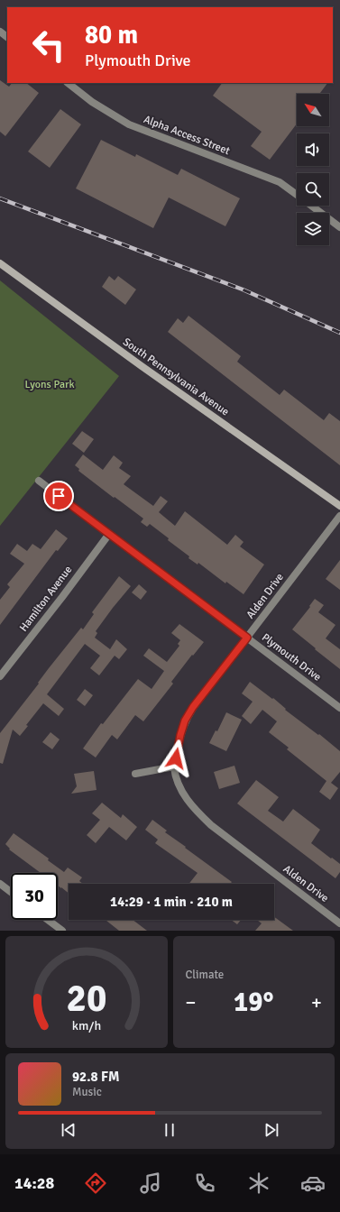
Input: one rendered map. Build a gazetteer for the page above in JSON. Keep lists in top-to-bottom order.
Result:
{
  "streets": {
    "main road": ["South Pennsylvania Avenue"],
    "street": [
      "Alpha Access Street",
      "Alden Drive",
      "Hamilton Avenue",
      "Plymouth Drive"
    ]
  },
  "crossings": [
    ["Alden Drive", "Plymouth Drive"],
    ["Hamilton Avenue", "Plymouth Drive"]
  ],
  "parks": ["Lyons Park"],
  "north": "top left",
  "page": {
    "turn": ["80 m", "Plymouth Drive"],
    "limit": "30",
    "trip": "14:29 · 1 min · 210 m",
    "tile": "Climate",
    "heat": ["−", "19°", "+"],
    "song": ["92.8 FM", "Music"],
    "tabs": "14:28",
    "gauge": ["20", "km/h"]
  }
}
